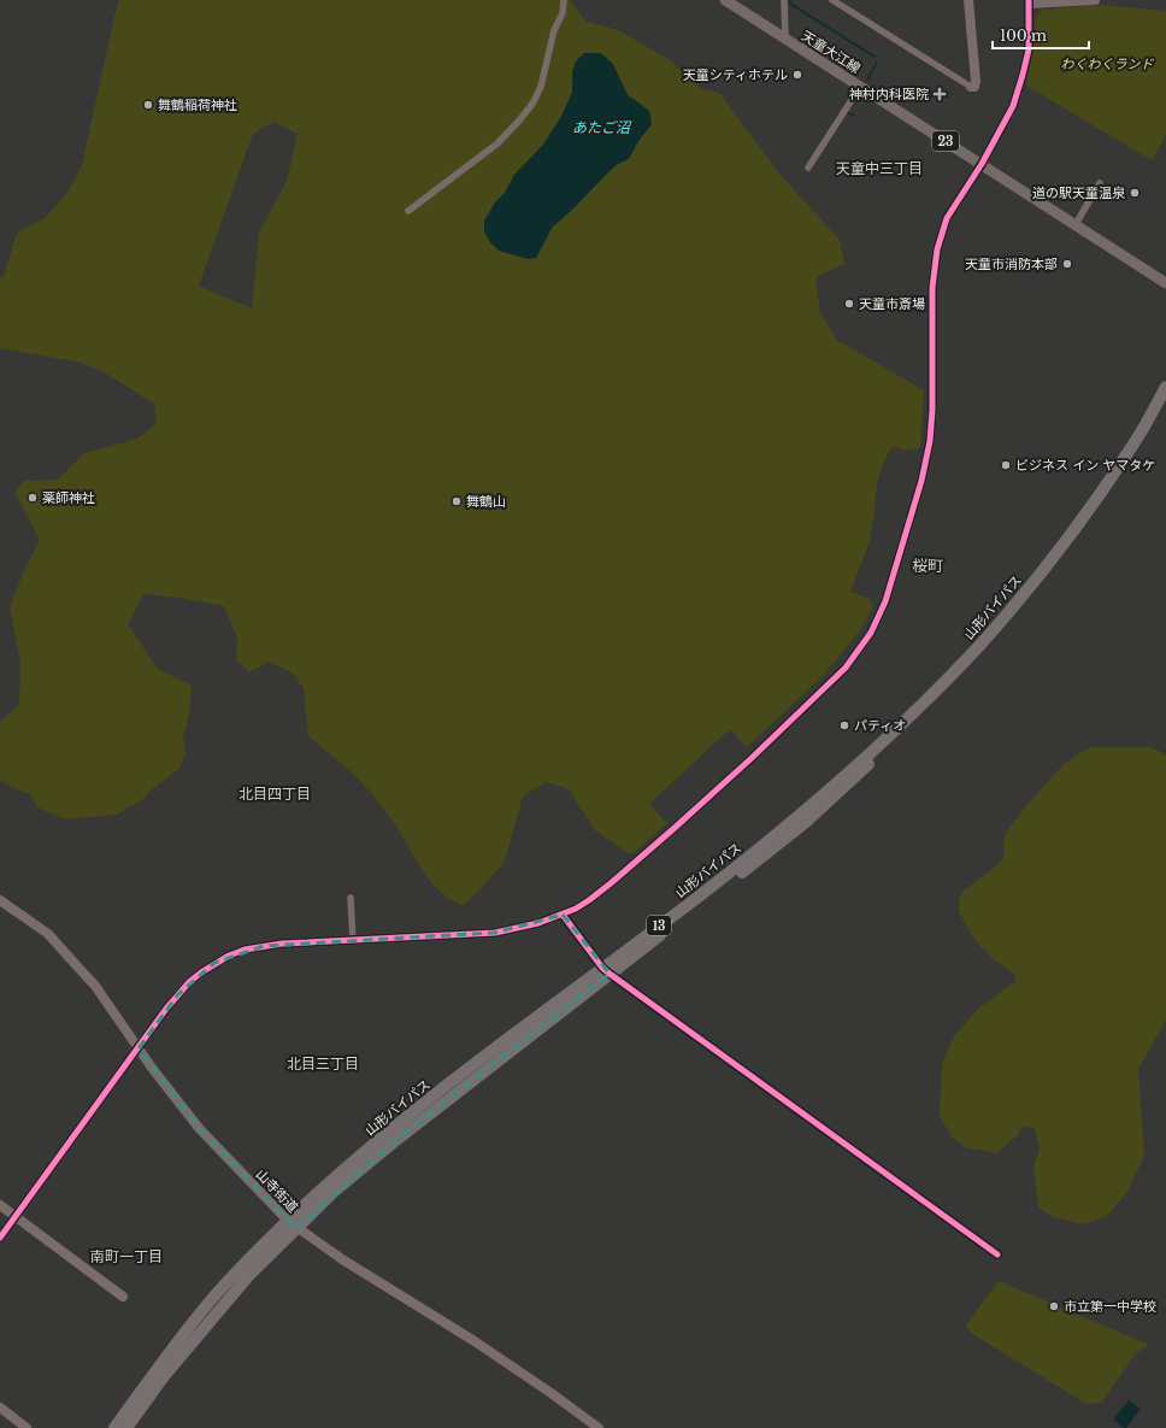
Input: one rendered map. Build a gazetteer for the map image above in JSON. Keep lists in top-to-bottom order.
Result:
{
  "streets": {
    "highway": ["山形バイパス", "13"],
    "main road": ["天童大江線", "23"],
    "street": ["山寺街道"]
  },
  "crossings": [
    ["山形バイパス", "山寺街道"]
  ],
  "districts": [
    "天童中三丁目",
    "桜町",
    "北目四丁目",
    "北目三丁目",
    "南町一丁目"
  ],
  "water": ["あたご沼"],
  "parks": ["わくわくランド"],
  "places": {
    "other": [
      "天童シティホテル",
      "舞鶴稲荷神社",
      "道の駅天童温泉",
      "天童市消防本部",
      "天童市斎場",
      "ビジネス イン ヤマタケ",
      "薬師神社",
      "舞鶴山",
      "パティオ",
      "市立第一中学校"
    ],
    "health": ["神村内科医院"]
  },
  "scale_bar": "100 m"
}
